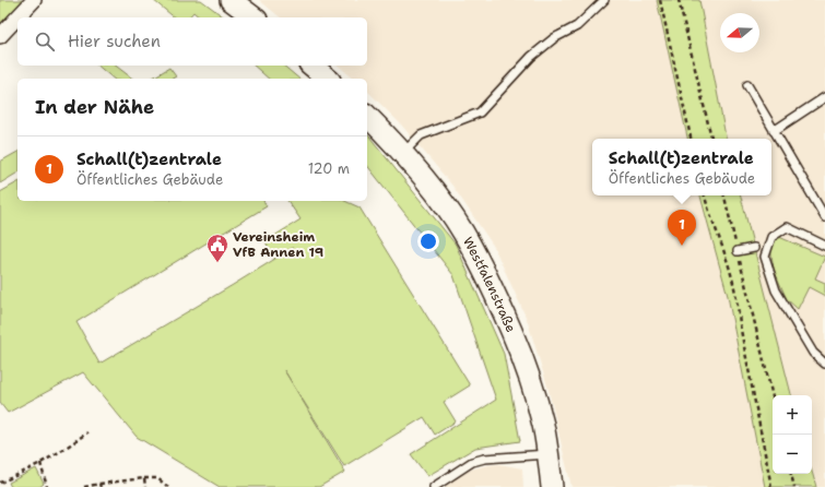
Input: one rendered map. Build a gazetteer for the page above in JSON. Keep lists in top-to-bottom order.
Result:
{
  "streets": {
    "street": ["Westfalenstraße"]
  },
  "places": {
    "public building": ["Vereinsheim VfB Annen 19"]
  },
  "north": "left",
  "page": {
    "search": "Hier suchen",
    "heading": "In der Nähe",
    "list": [
      {
        "mark": "1",
        "name": "Schall(t)zentrale",
        "note": "Öffentliches Gebäude",
        "value": "120 m"
      }
    ],
    "popup": ["Schall(t)zentrale", "Öffentliches Gebäude"],
    "pins": "1",
    "map_buttons": ["+", "−"]
  }
}
